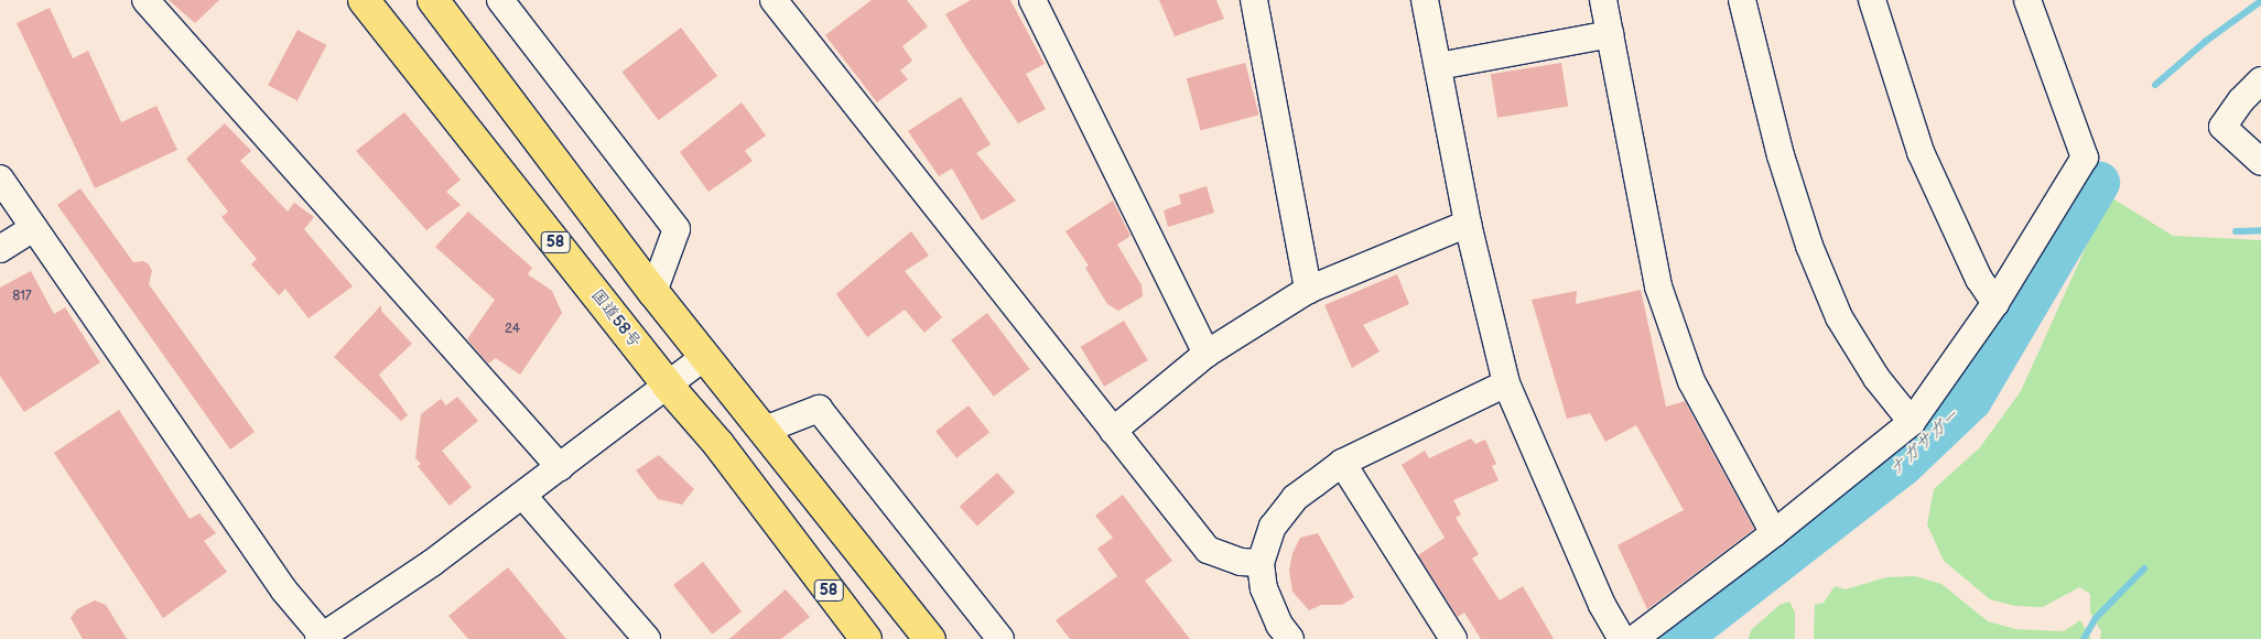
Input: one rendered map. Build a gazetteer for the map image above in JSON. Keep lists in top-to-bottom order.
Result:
{
  "streets": {
    "highway": ["58", "国道58号"]
  },
  "water": ["ナガサガー"],
  "house_numbers": ["817", "24"]
}
